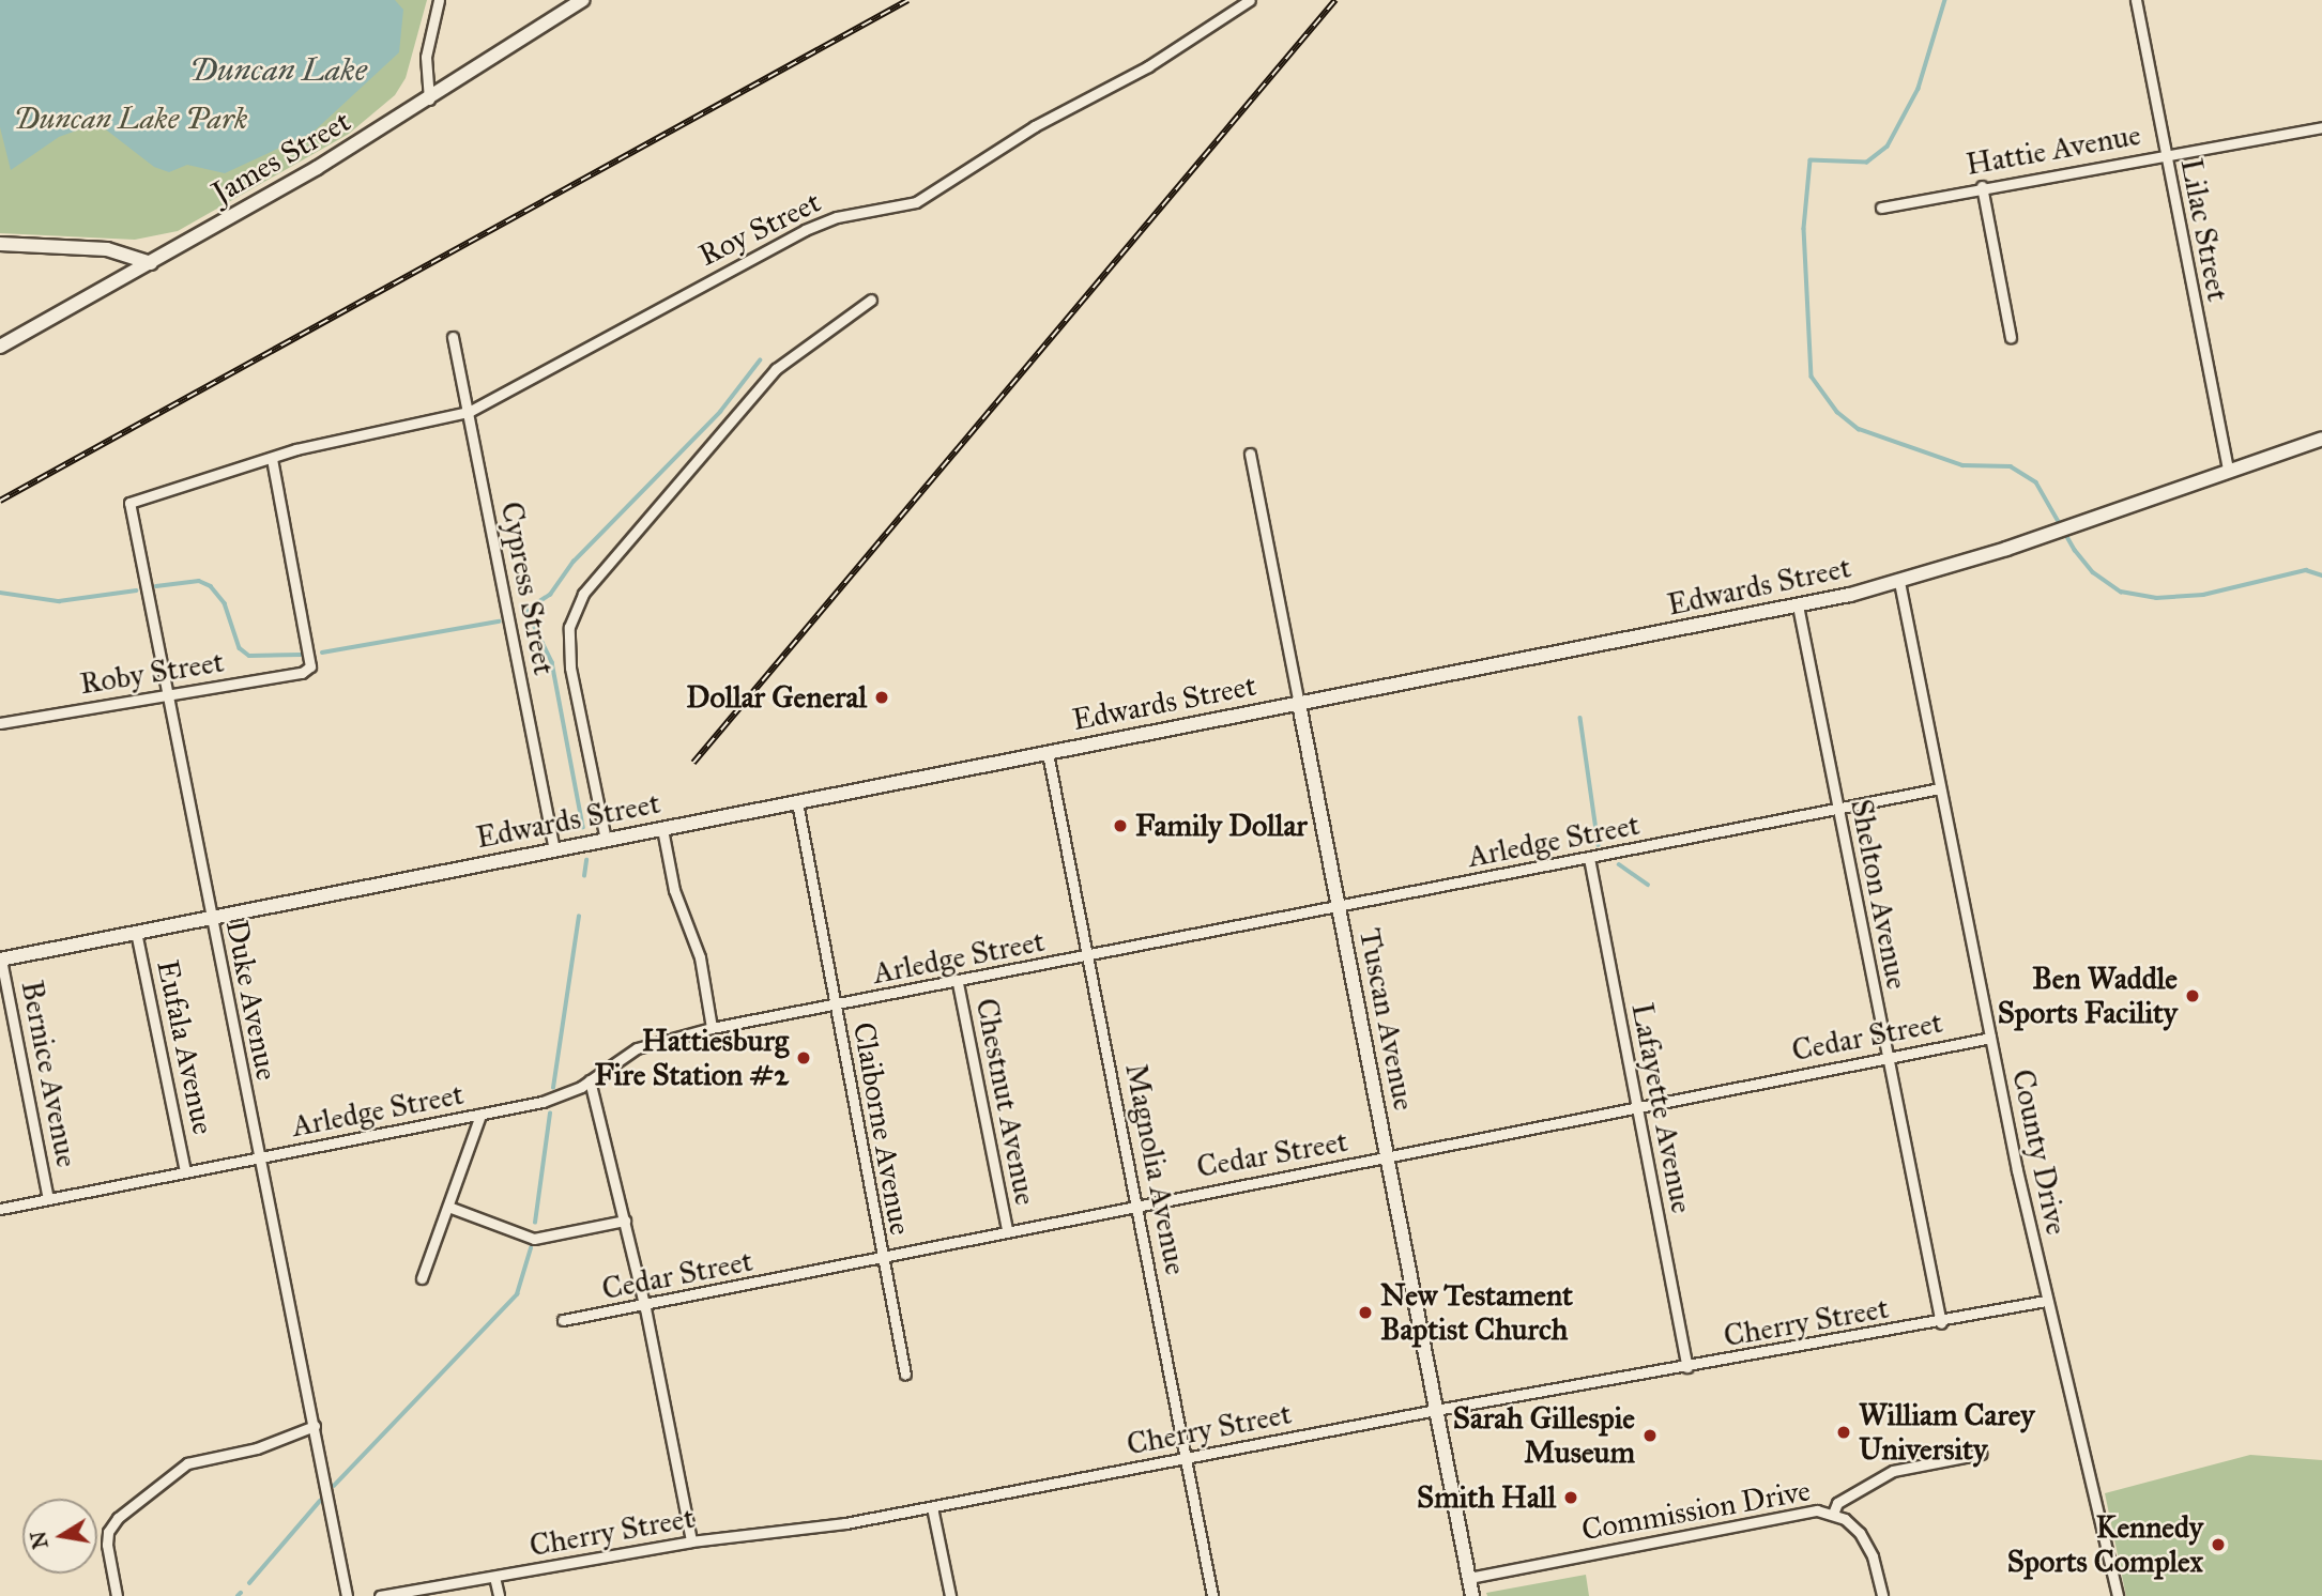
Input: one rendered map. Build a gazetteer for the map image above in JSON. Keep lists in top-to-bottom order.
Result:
{
  "streets": {
    "main road": ["James Street", "Edwards Street", "Tuscan Avenue"],
    "street": [
      "Hattie Avenue",
      "Roy Street",
      "Lilac Street",
      "Cypress Street",
      "Roby Street",
      "Arledge Street",
      "Shelton Avenue",
      "Duke Avenue",
      "Cedar Street",
      "Eufala Avenue",
      "Bernice Avenue",
      "Chestnut Avenue",
      "Lafayette Avenue",
      "Claiborne Avenue",
      "County Drive",
      "Magnolia Avenue",
      "Cherry Street",
      "Commission Drive"
    ]
  },
  "crossings": [
    ["Hattie Avenue", "Lilac Street"],
    ["Roy Street", "Cypress Street"],
    ["Roy Street", "Roby Street"],
    ["Roy Street", "Duke Avenue"],
    ["Lilac Street", "Edwards Street"],
    ["Edwards Street", "Cypress Street"],
    ["Edwards Street", "Shelton Avenue"],
    ["Edwards Street", "Duke Avenue"],
    ["Edwards Street", "Tuscan Avenue"],
    ["Edwards Street", "Eufala Avenue"],
    ["Edwards Street", "Bernice Avenue"],
    ["Edwards Street", "Claiborne Avenue"],
    ["Edwards Street", "County Drive"],
    ["Edwards Street", "Magnolia Avenue"],
    ["Roby Street", "Duke Avenue"],
    ["Arledge Street", "Shelton Avenue"],
    ["Arledge Street", "Duke Avenue"],
    ["Arledge Street", "Tuscan Avenue"],
    ["Arledge Street", "Eufala Avenue"],
    ["Arledge Street", "Bernice Avenue"],
    ["Arledge Street", "Chestnut Avenue"],
    ["Arledge Street", "Lafayette Avenue"],
    ["Arledge Street", "Claiborne Avenue"],
    ["Arledge Street", "County Drive"],
    ["Arledge Street", "Magnolia Avenue"],
    ["Shelton Avenue", "Cedar Street"],
    ["Shelton Avenue", "Cherry Street"],
    ["Tuscan Avenue", "Cedar Street"],
    ["Tuscan Avenue", "Cherry Street"],
    ["Tuscan Avenue", "Commission Drive"],
    ["Cedar Street", "Chestnut Avenue"],
    ["Cedar Street", "Lafayette Avenue"],
    ["Cedar Street", "Claiborne Avenue"],
    ["Cedar Street", "County Drive"],
    ["Cedar Street", "Magnolia Avenue"],
    ["Lafayette Avenue", "Cherry Street"],
    ["County Drive", "Cherry Street"],
    ["Magnolia Avenue", "Cherry Street"]
  ],
  "water": ["Duncan Lake"],
  "parks": ["Duncan Lake Park"],
  "places": [
    "Dollar General",
    "Family Dollar",
    "Ben Waddle Sports Facility",
    "Hattiesburg Fire Station #2",
    "New Testament Baptist Church",
    "William Carey University",
    "Sarah Gillespie Museum",
    "Smith Hall",
    "Kennedy Sports Complex"
  ],
  "north": "left"
}
